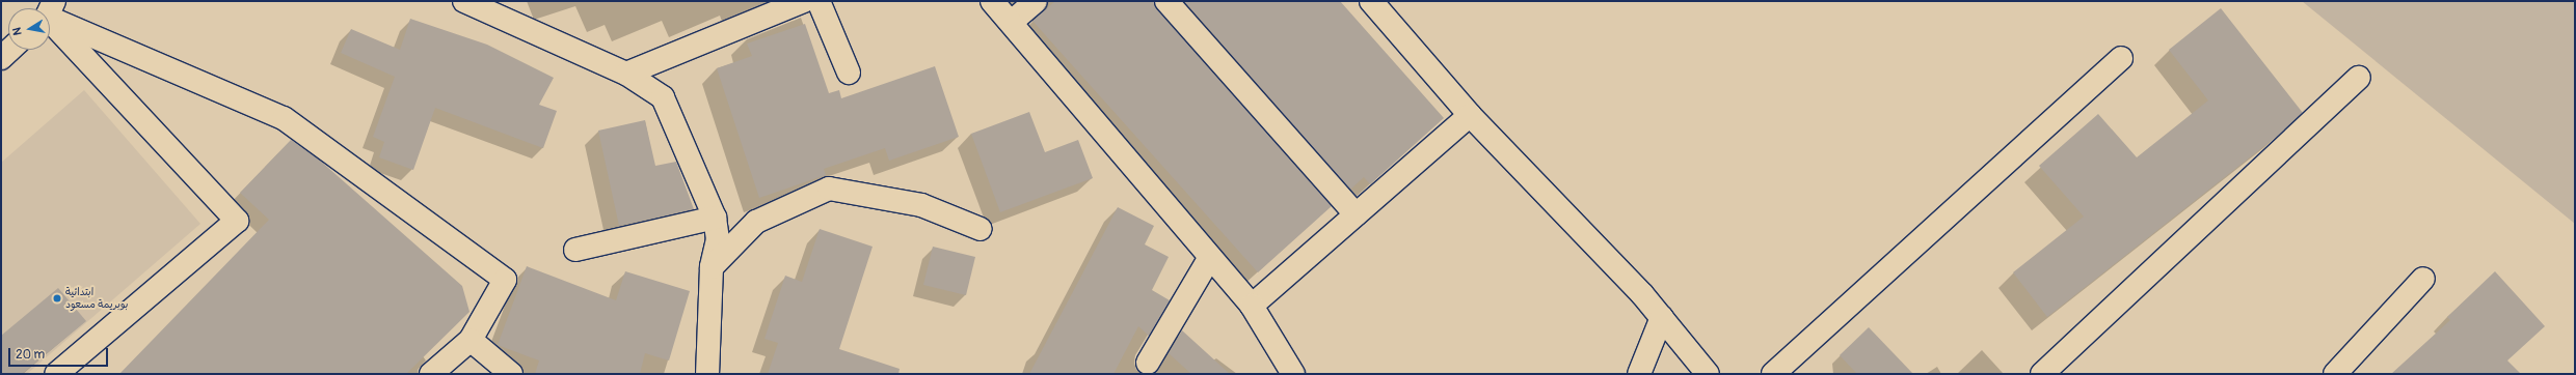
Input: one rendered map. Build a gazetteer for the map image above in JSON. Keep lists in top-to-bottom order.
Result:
{
  "places": ["ابتدائية بوبريمة مسعود"],
  "scale_bar": "20 m",
  "north": "left"
}
